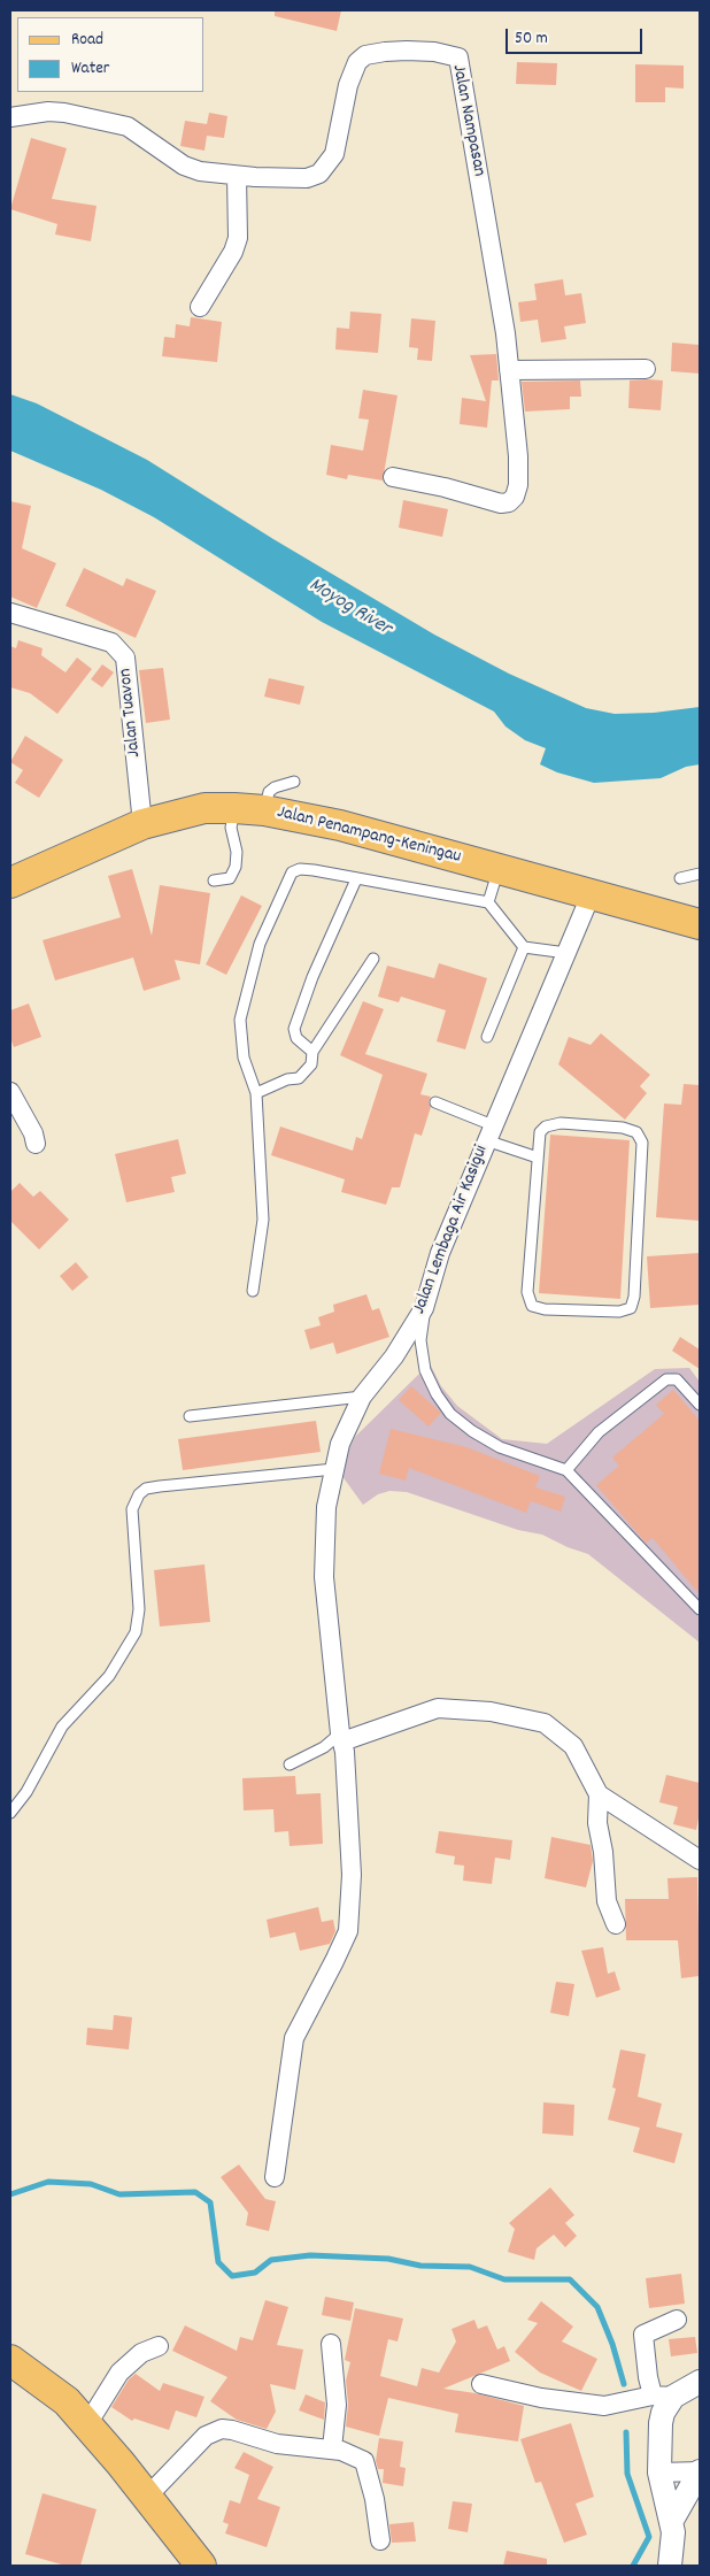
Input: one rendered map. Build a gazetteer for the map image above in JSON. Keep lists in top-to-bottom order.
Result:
{
  "streets": {
    "main road": ["Jalan Penampang-Keningau"],
    "street": ["Jalan Nampasan", "Jalan Tuavon", "Jalan Lembaga Air Kasigui"]
  },
  "crossings": [
    ["Jalan Tuavon", "Jalan Penampang-Keningau"],
    ["Jalan Penampang-Keningau", "Jalan Lembaga Air Kasigui"]
  ],
  "water": ["Moyog River"],
  "legend": ["Road", "Water"],
  "scale_bar": "50 m"
}
